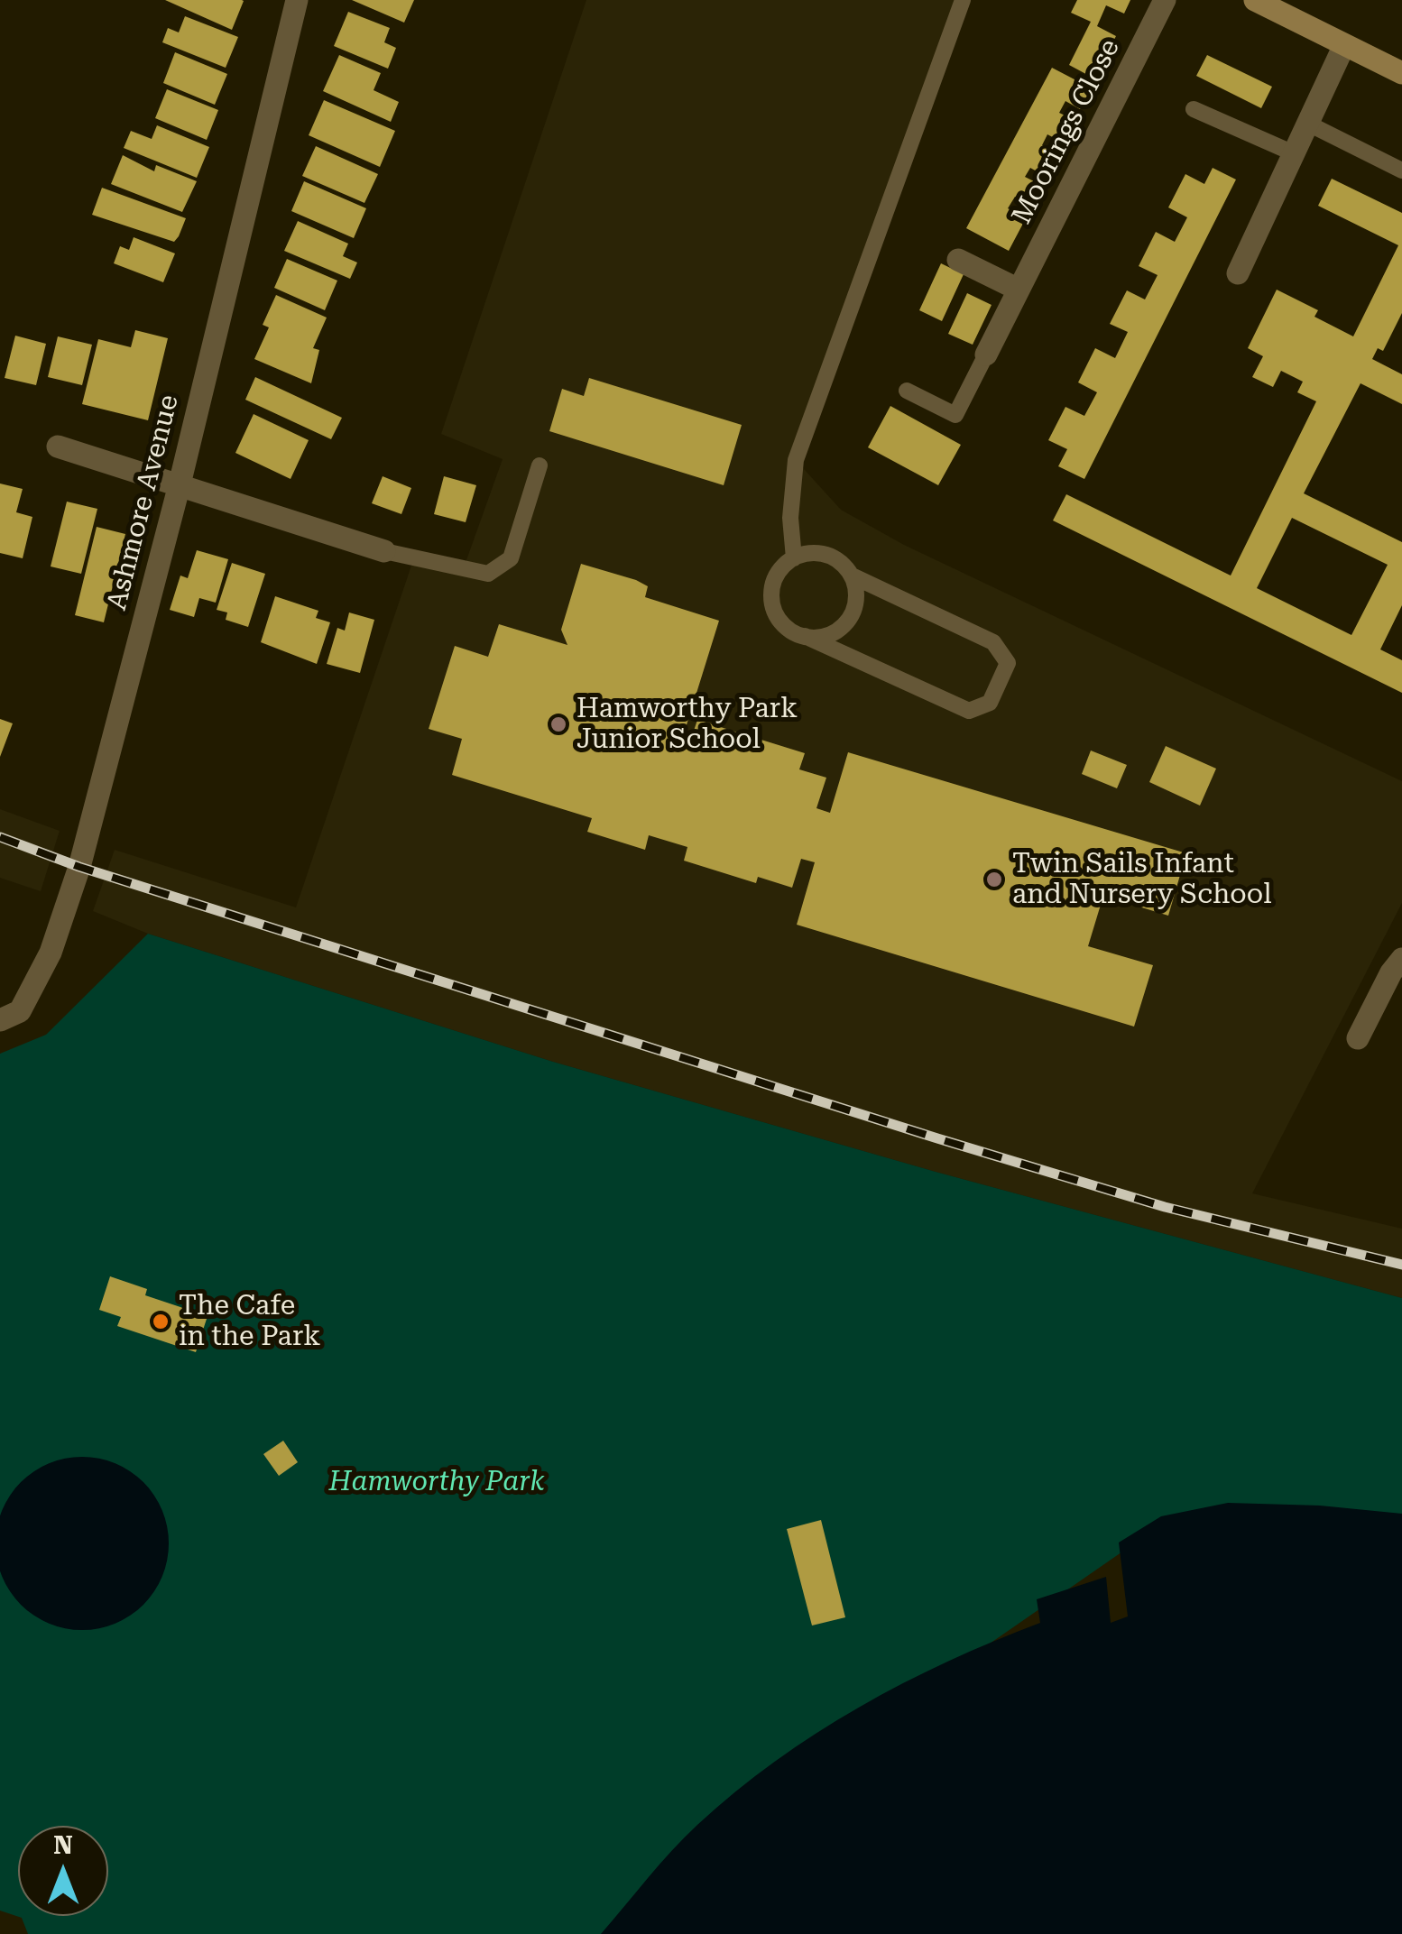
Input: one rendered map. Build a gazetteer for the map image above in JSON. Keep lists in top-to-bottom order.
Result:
{
  "streets": {
    "street": ["Moorings Close", "Ashmore Avenue"]
  },
  "parks": ["Hamworthy Park"],
  "places": ["Hamworthy Park Junior School", "Twin Sails Infant and Nursery School", "The Cafe in the Park"],
  "north": "top"
}
